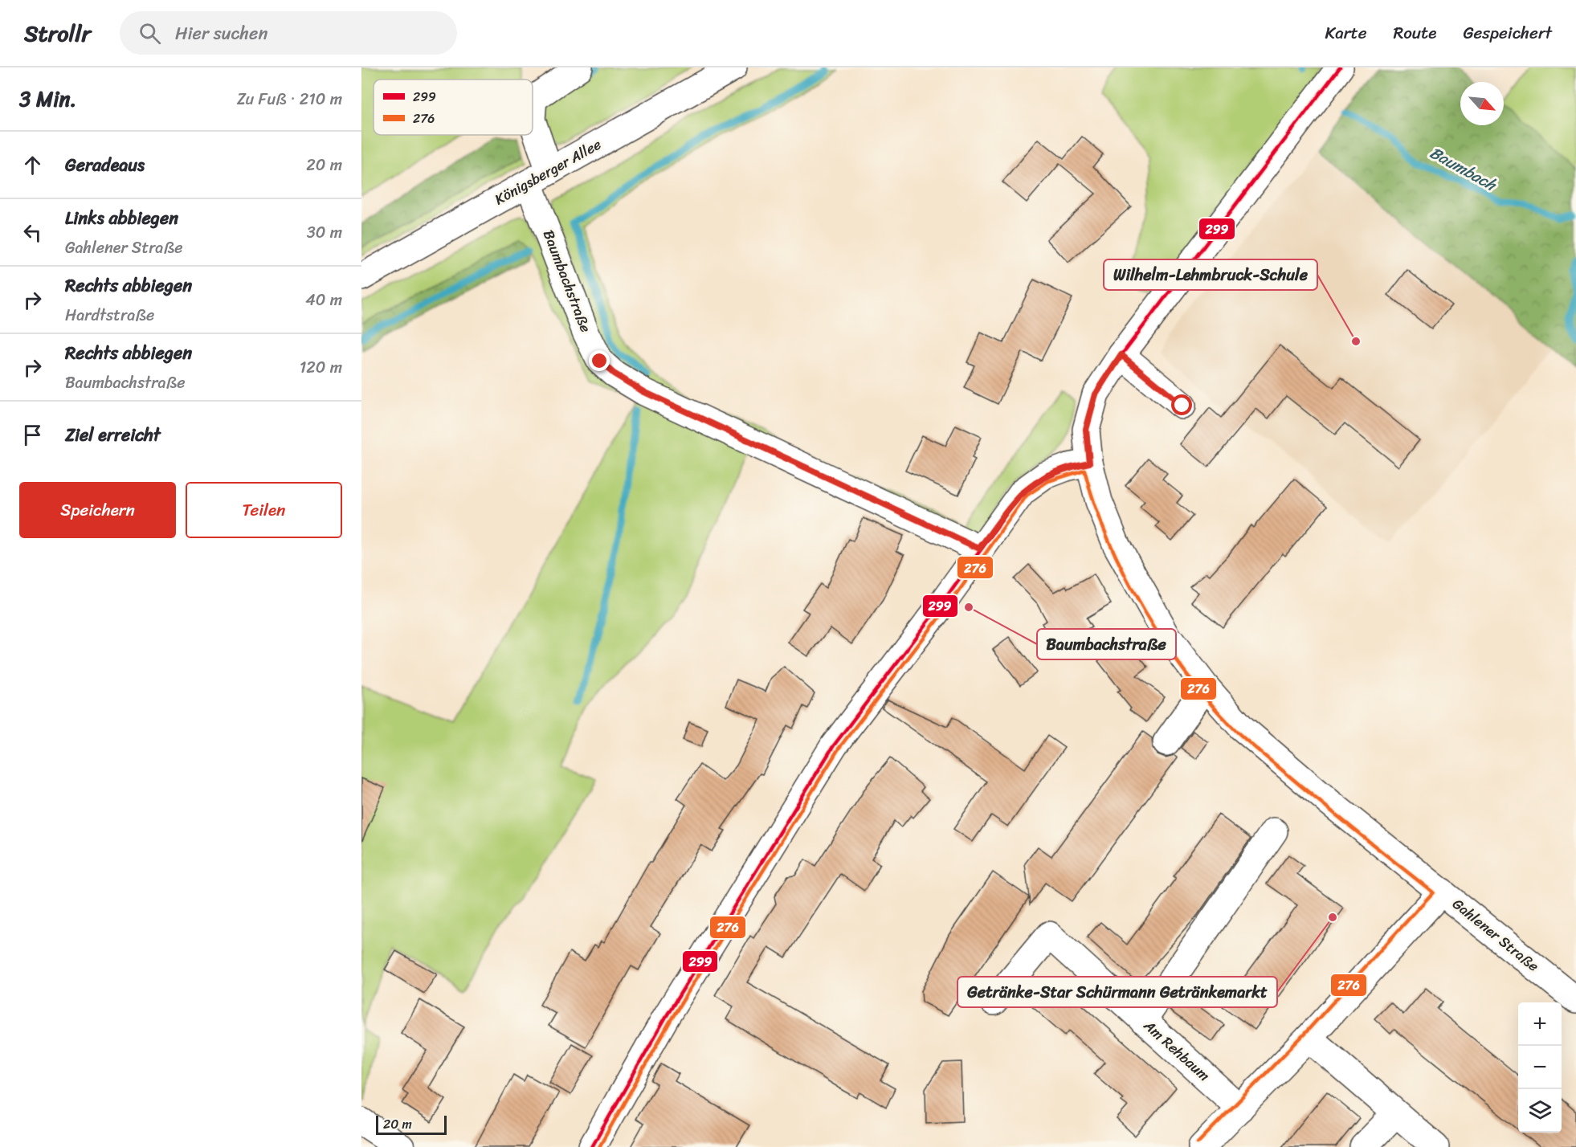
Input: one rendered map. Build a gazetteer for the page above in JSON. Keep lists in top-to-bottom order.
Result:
{
  "streets": {
    "street": [
      "Königsberger Allee",
      "Baumbachstraße",
      "Gahlener Straße",
      "Am Rehbaum"
    ]
  },
  "crossings": [
    ["Königsberger Allee", "Baumbachstraße"]
  ],
  "water": ["Baumbach"],
  "places": ["Wilhelm-Lehmbruck-Schule", "Baumbachstraße", "Getränke-Star Schürmann Getränkemarkt"],
  "lines": ["transit line 299", "transit line 276"],
  "legend": ["299", "276"],
  "scale_bar": "20 m",
  "north": "bottom right",
  "page": {
    "header": "Strollr",
    "search": "Hier suchen",
    "nav": ["Karte", "Route", "Gespeichert"],
    "heading": ["3 Min.", "Zu Fuß · 210 m"],
    "list": [
      ["Geradeaus", "20 m"],
      ["Links abbiegen", "Gahlener Straße", "30 m"],
      ["Rechts abbiegen", "Hardtstraße", "40 m"],
      ["Rechts abbiegen", "Baumbachstraße", "120 m"],
      "Ziel erreicht"
    ],
    "buttons": ["Speichern", "Teilen"],
    "map_buttons": ["+", "−"],
    "scale": "20 m"
  }
}
